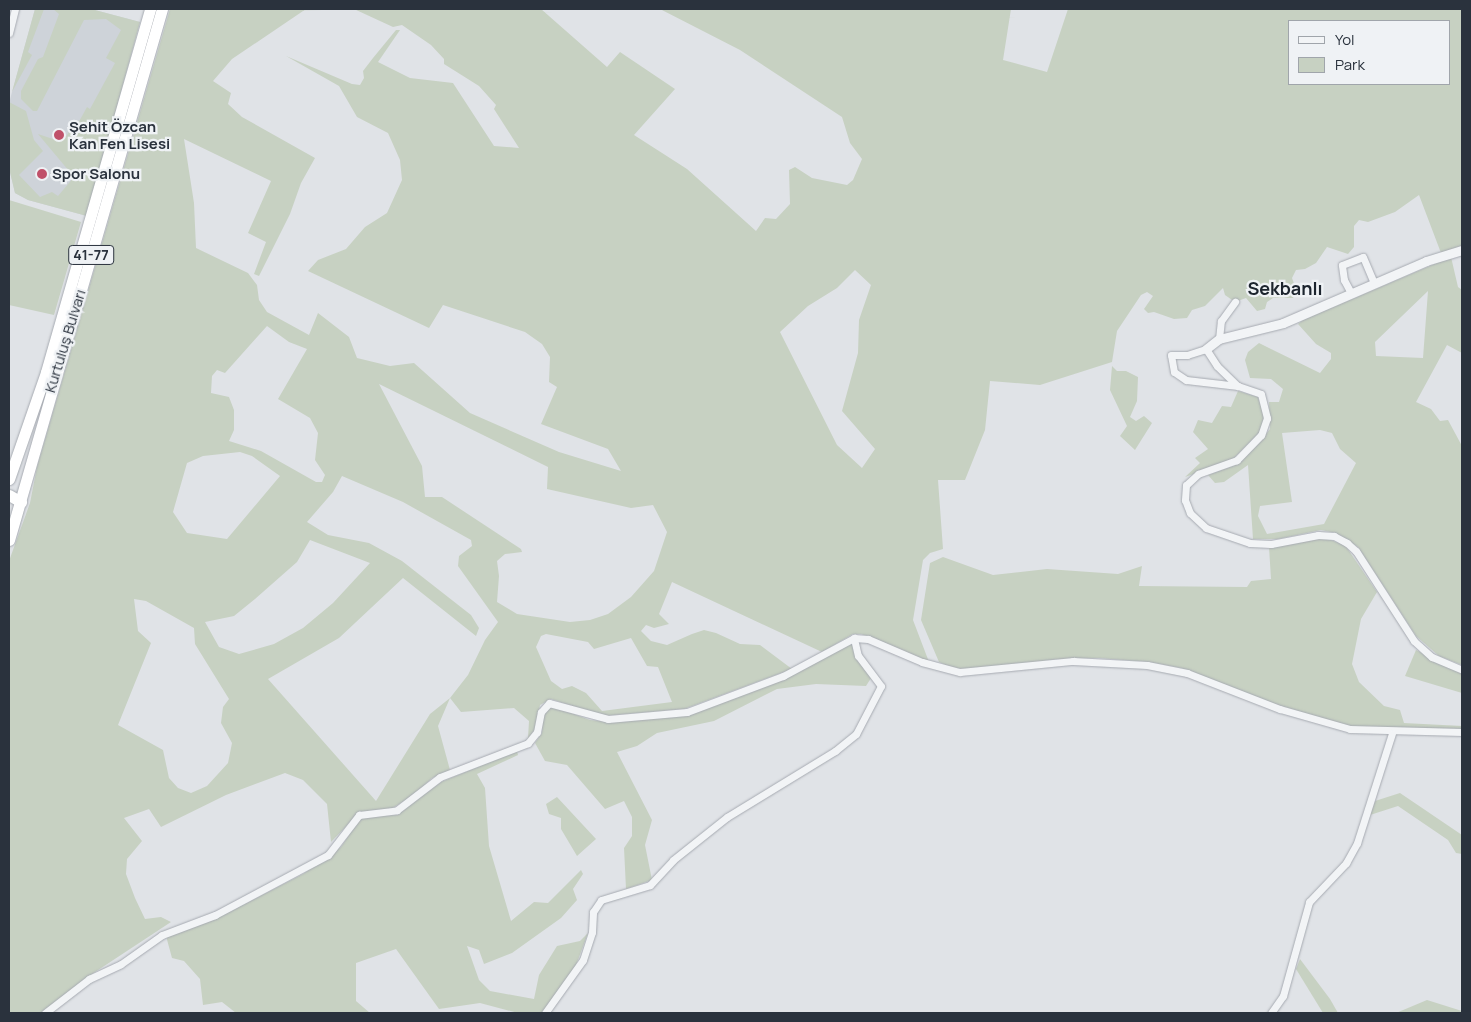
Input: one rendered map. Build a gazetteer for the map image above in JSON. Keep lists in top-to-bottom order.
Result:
{
  "streets": {
    "highway": ["41-77", "Kurtuluş Bulvarı"]
  },
  "districts": ["Sekbanlı"],
  "places": ["Şehit Özcan Kan Fen Lisesi", "Spor Salonu"],
  "legend": ["Yol", "Park"]
}
